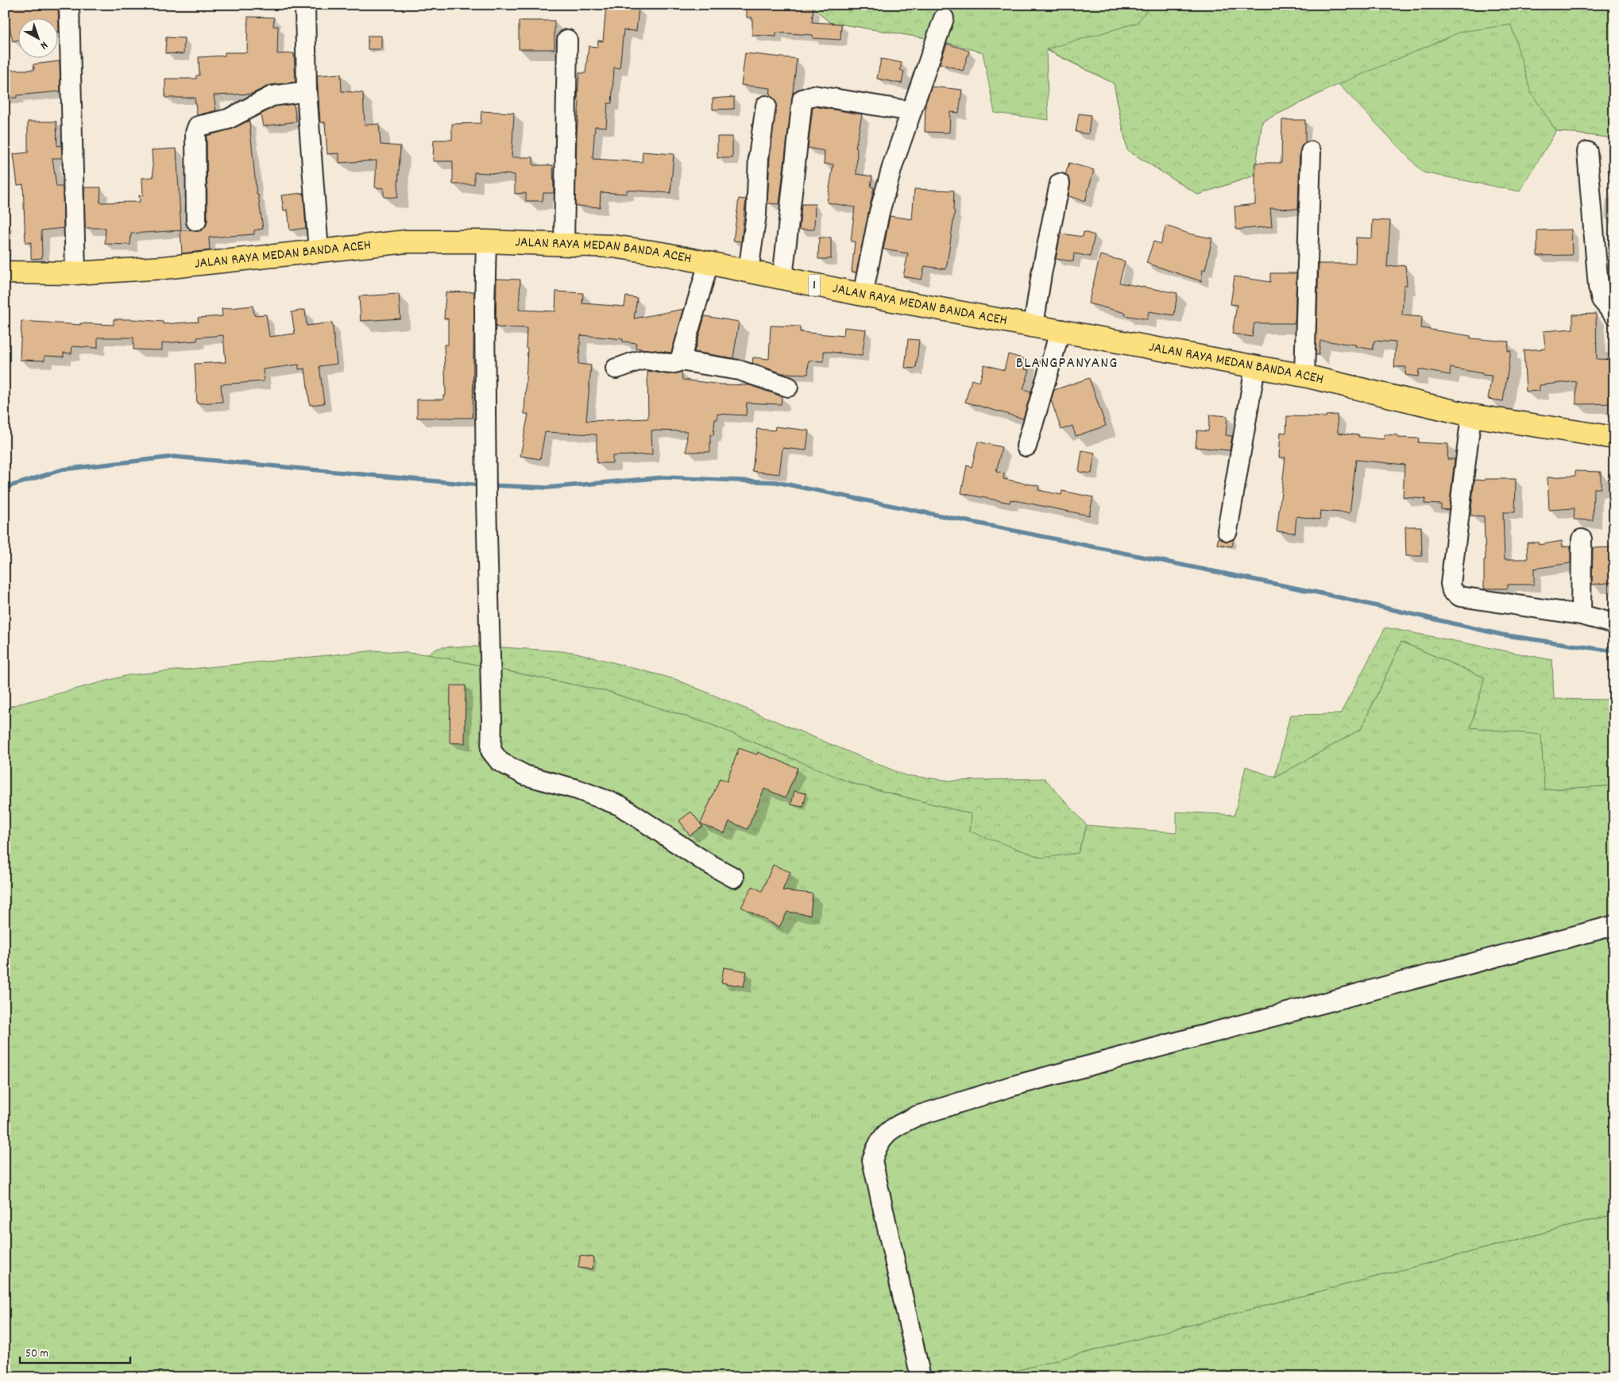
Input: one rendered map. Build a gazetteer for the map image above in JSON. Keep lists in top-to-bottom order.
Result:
{
  "streets": {
    "highway": ["JALAN RAYA MEDAN BANDA ACEH", "1"]
  },
  "districts": ["BLANGPANYANG"],
  "scale_bar": "50 m",
  "north": "bottom right"
}
